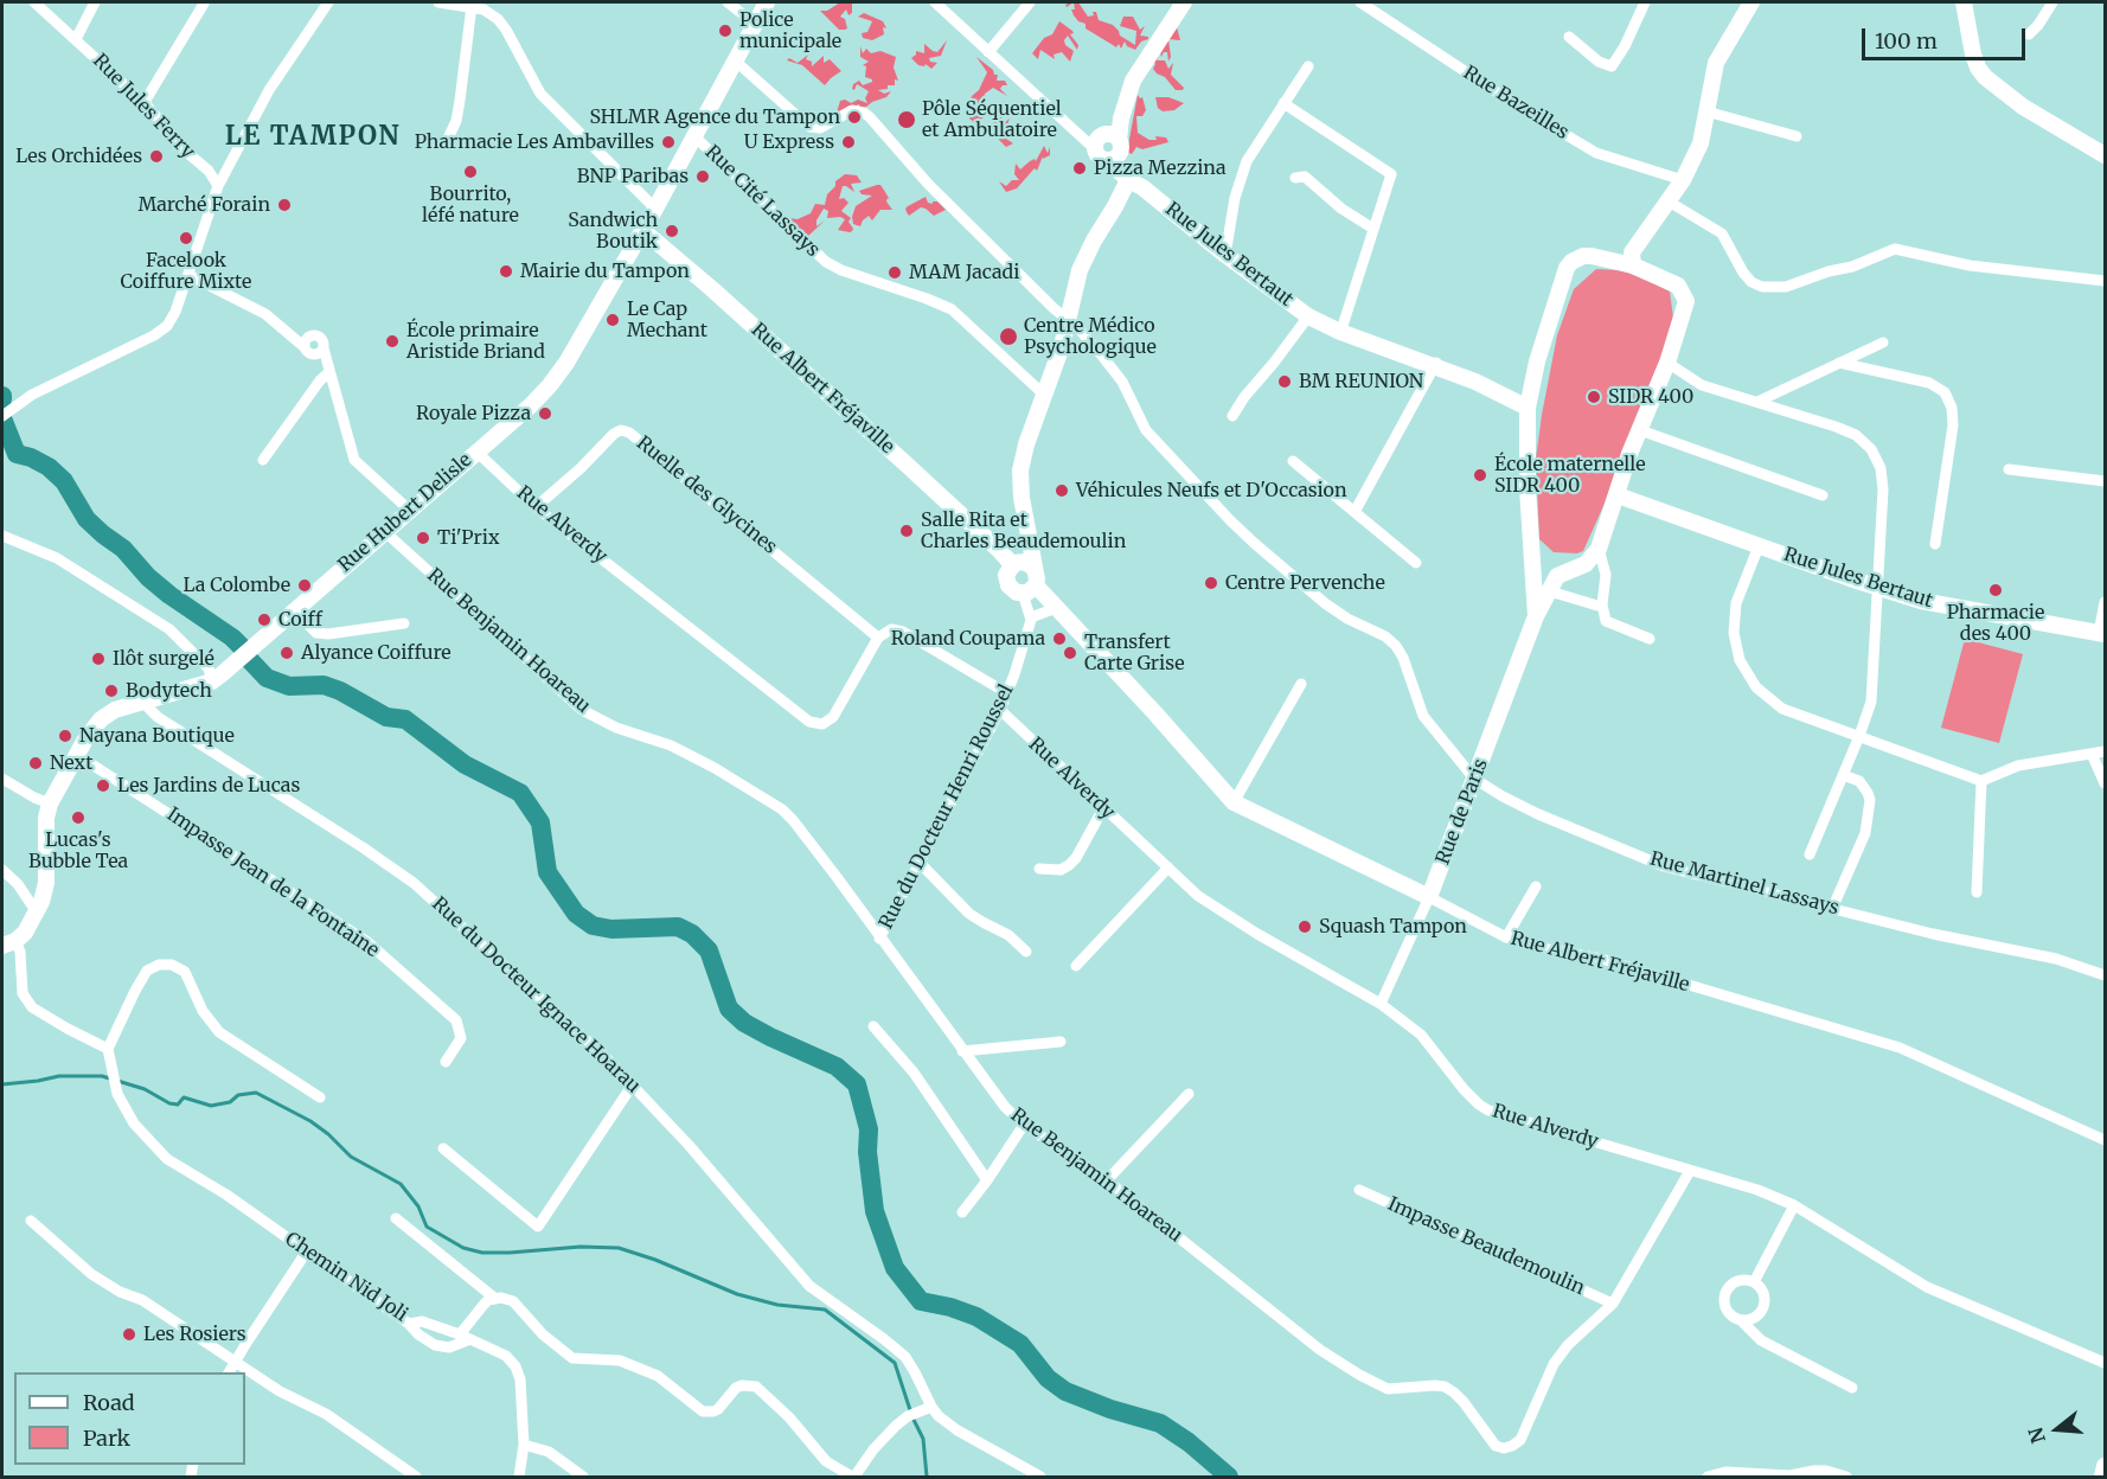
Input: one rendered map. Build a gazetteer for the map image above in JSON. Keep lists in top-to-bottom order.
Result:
{
  "streets": {
    "street": [
      "Rue Bazeilles",
      "Rue Jules Ferry",
      "Rue Cité Lassays",
      "Rue Jules Bertaut",
      "Rue Albert Fréjaville",
      "Ruelle des Glycines",
      "Rue Hubert Delisle",
      "Rue Alverdy",
      "Rue Benjamin Hoareau",
      "Rue du Docteur Henri Roussel",
      "Rue de Paris",
      "Impasse Jean de la Fontaine",
      "Rue Martinel Lassays",
      "Rue du Docteur Ignace Hoarau",
      "Impasse Beaudemoulin",
      "Chemin Nid Joli"
    ]
  },
  "crossings": [
    ["Rue Cité Lassays", "Rue Hubert Delisle"],
    ["Rue Jules Bertaut", "Rue de Paris"],
    ["Rue Albert Fréjaville", "Rue Hubert Delisle"],
    ["Rue Albert Fréjaville", "Rue de Paris"],
    ["Ruelle des Glycines", "Rue Alverdy"],
    ["Rue Hubert Delisle", "Rue Alverdy"],
    ["Rue Hubert Delisle", "Rue Benjamin Hoareau"],
    ["Rue Hubert Delisle", "Impasse Jean de la Fontaine"],
    ["Rue Hubert Delisle", "Rue Martinel Lassays"],
    ["Rue Hubert Delisle", "Rue du Docteur Ignace Hoarau"],
    ["Rue Alverdy", "Rue Benjamin Hoareau"],
    ["Rue Alverdy", "Rue du Docteur Henri Roussel"],
    ["Rue Alverdy", "Rue de Paris"],
    ["Rue Benjamin Hoareau", "Rue du Docteur Henri Roussel"],
    ["Rue Benjamin Hoareau", "Impasse Beaudemoulin"],
    ["Rue de Paris", "Rue Martinel Lassays"]
  ],
  "districts": ["LE TAMPON"],
  "places": [
    "Police municipale",
    "SHLMR Agence du Tampon",
    "Pôle Séquentiel et Ambulatoire",
    "Pharmacie Les Ambavilles",
    "U Express",
    "Les Orchidées",
    "Pizza Mezzina",
    "Bourrito, léfé nature",
    "BNP Paribas",
    "Marché Forain",
    "Sandwich Boutik",
    "Facelook Coiffure Mixte",
    "Mairie du Tampon",
    "MAM Jacadi",
    "Le Cap Mechant",
    "Centre Médico Psychologique",
    "École primaire Aristide Briand",
    "BM REUNION",
    "SIDR 400",
    "Royale Pizza",
    "École maternelle SIDR 400",
    "Véhicules Neufs et D'Occasion",
    "Salle Rita et Charles Beaudemoulin",
    "Ti'Prix",
    "Centre Pervenche",
    "La Colombe",
    "Pharmacie des 400",
    "Coiff",
    "Roland Coupama",
    "Alyance Coiffure",
    "Transfert Carte Grise",
    "Ilôt surgelé",
    "Bodytech",
    "Nayana Boutique",
    "Next",
    "Les Jardins de Lucas",
    "Lucas's Bubble Tea",
    "Squash Tampon",
    "Les Rosiers"
  ],
  "legend": ["Road", "Park"],
  "scale_bar": "100 m",
  "north": "left"
}
